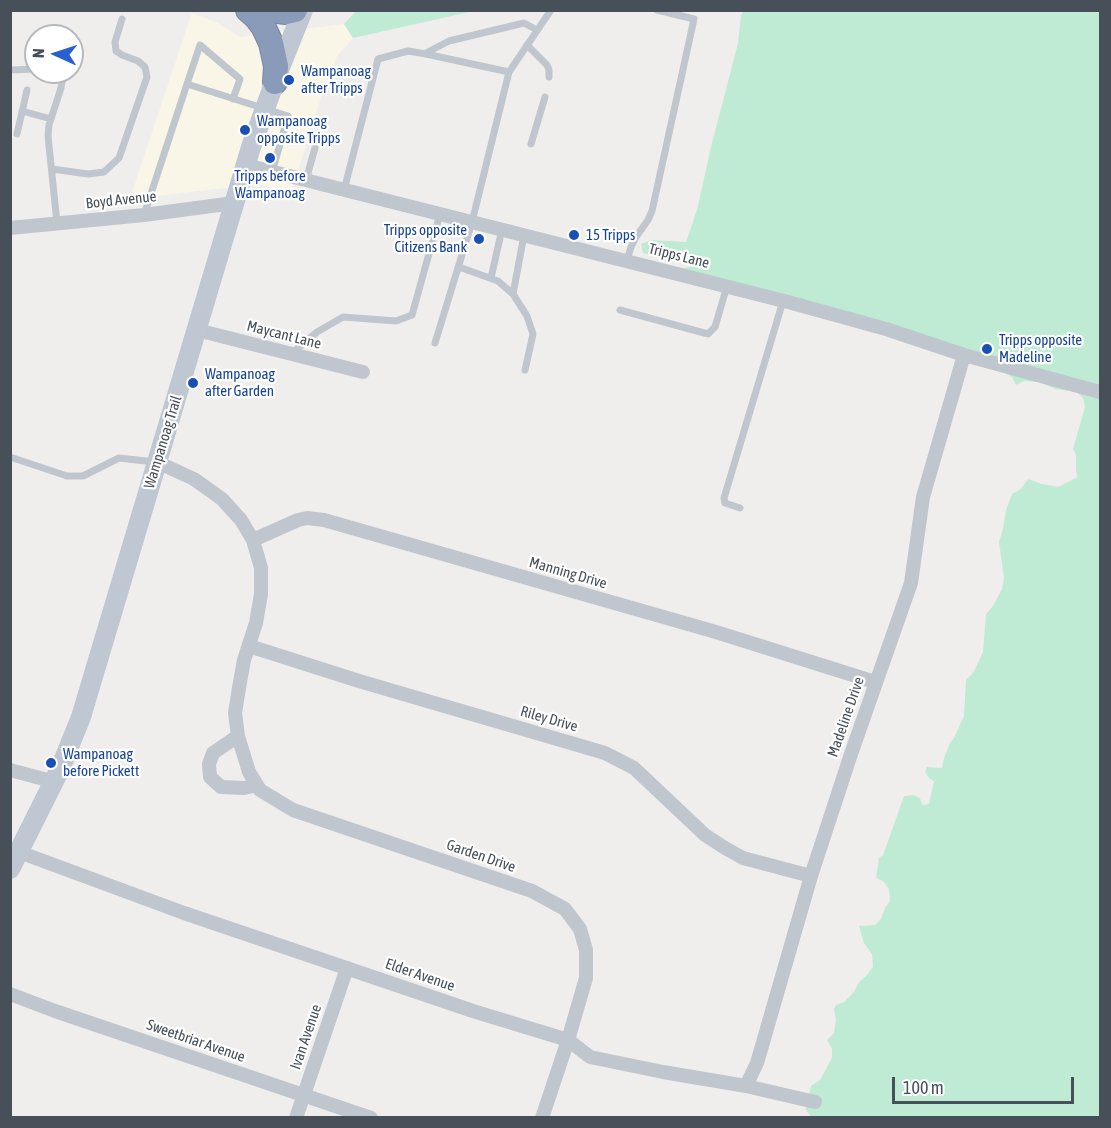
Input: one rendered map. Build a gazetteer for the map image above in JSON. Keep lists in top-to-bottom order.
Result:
{
  "streets": {
    "main road": ["Wampanoag Trail"],
    "street": [
      "Boyd Avenue",
      "Tripps Lane",
      "Maycant Lane",
      "Manning Drive",
      "Madeline Drive",
      "Riley Drive",
      "Garden Drive",
      "Elder Avenue",
      "Ivan Avenue",
      "Sweetbriar Avenue"
    ]
  },
  "crossings": [
    ["Boyd Avenue", "Wampanoag Trail"],
    ["Tripps Lane", "Wampanoag Trail"],
    ["Tripps Lane", "Madeline Drive"],
    ["Maycant Lane", "Wampanoag Trail"],
    ["Wampanoag Trail", "Garden Drive"],
    ["Wampanoag Trail", "Elder Avenue"],
    ["Manning Drive", "Madeline Drive"],
    ["Manning Drive", "Garden Drive"],
    ["Madeline Drive", "Riley Drive"],
    ["Madeline Drive", "Elder Avenue"],
    ["Riley Drive", "Garden Drive"],
    ["Garden Drive", "Elder Avenue"],
    ["Elder Avenue", "Ivan Avenue"],
    ["Ivan Avenue", "Sweetbriar Avenue"]
  ],
  "places": [
    "Wampanoag after Tripps",
    "Wampanoag opposite Tripps",
    "Tripps before Wampanoag",
    "15 Tripps",
    "Tripps opposite Citizens Bank",
    "Tripps opposite Madeline",
    "Wampanoag after Garden",
    "Wampanoag before Pickett"
  ],
  "scale_bar": "100 m",
  "north": "left"
}
